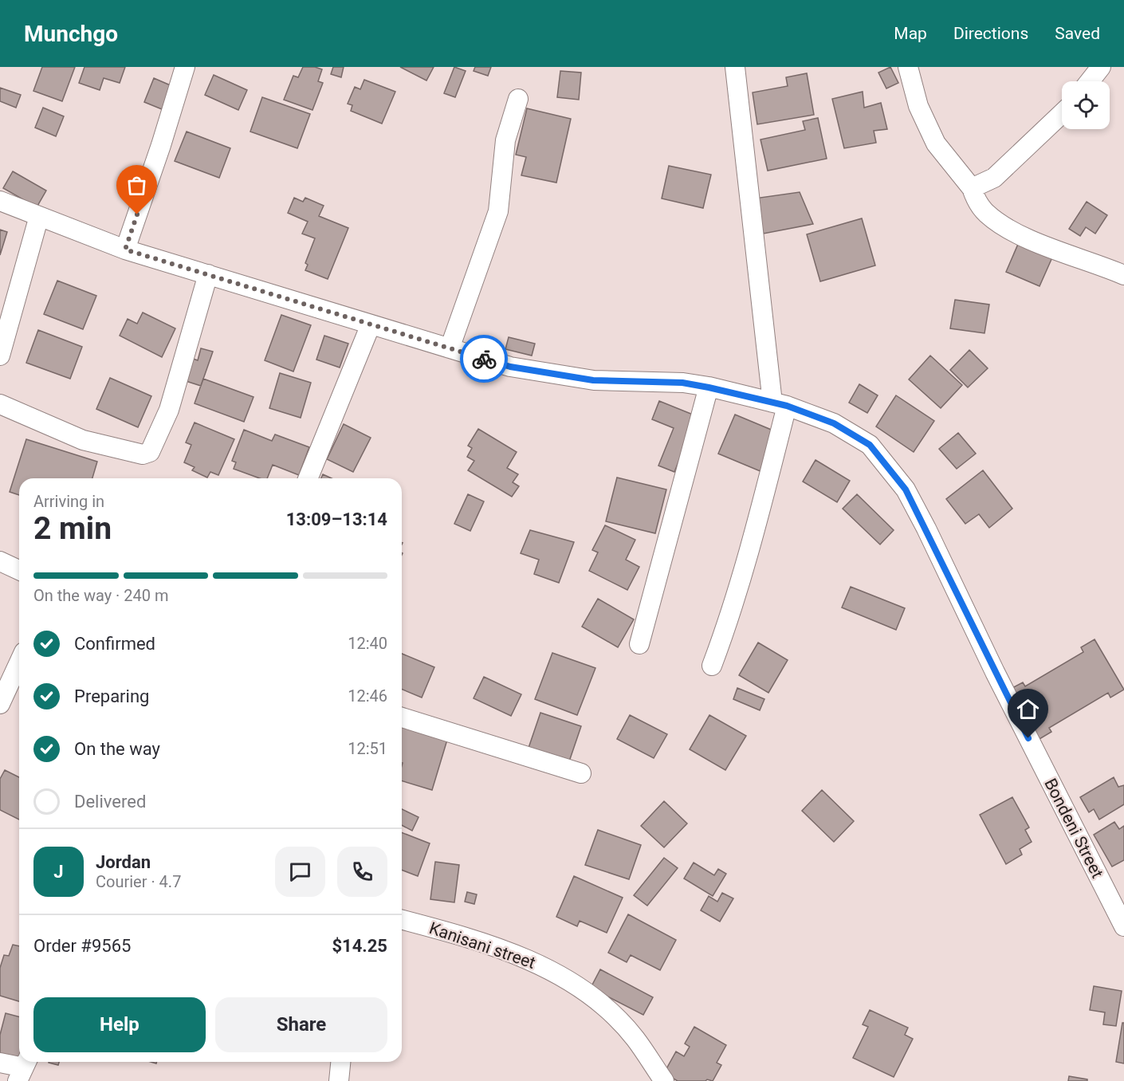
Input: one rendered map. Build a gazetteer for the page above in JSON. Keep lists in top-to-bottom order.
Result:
{
  "streets": {
    "street": ["Bondeni Street", "Kanisani street"]
  },
  "page": {
    "header": "Munchgo",
    "nav": ["Map", "Directions", "Saved"],
    "heading": ["2 min", "Arriving in", "13:09–13:14"],
    "panel": [
      "Jordan",
      "Courier · 4.7",
      "Order #9565",
      "$14.25"
    ],
    "bar": "On the way · 240 m",
    "list": [
      ["Confirmed", "12:40"],
      ["Preparing", "12:46"],
      ["On the way", "12:51"],
      "Delivered"
    ],
    "round": "J",
    "buttons": ["Help", "Share"]
  }
}
